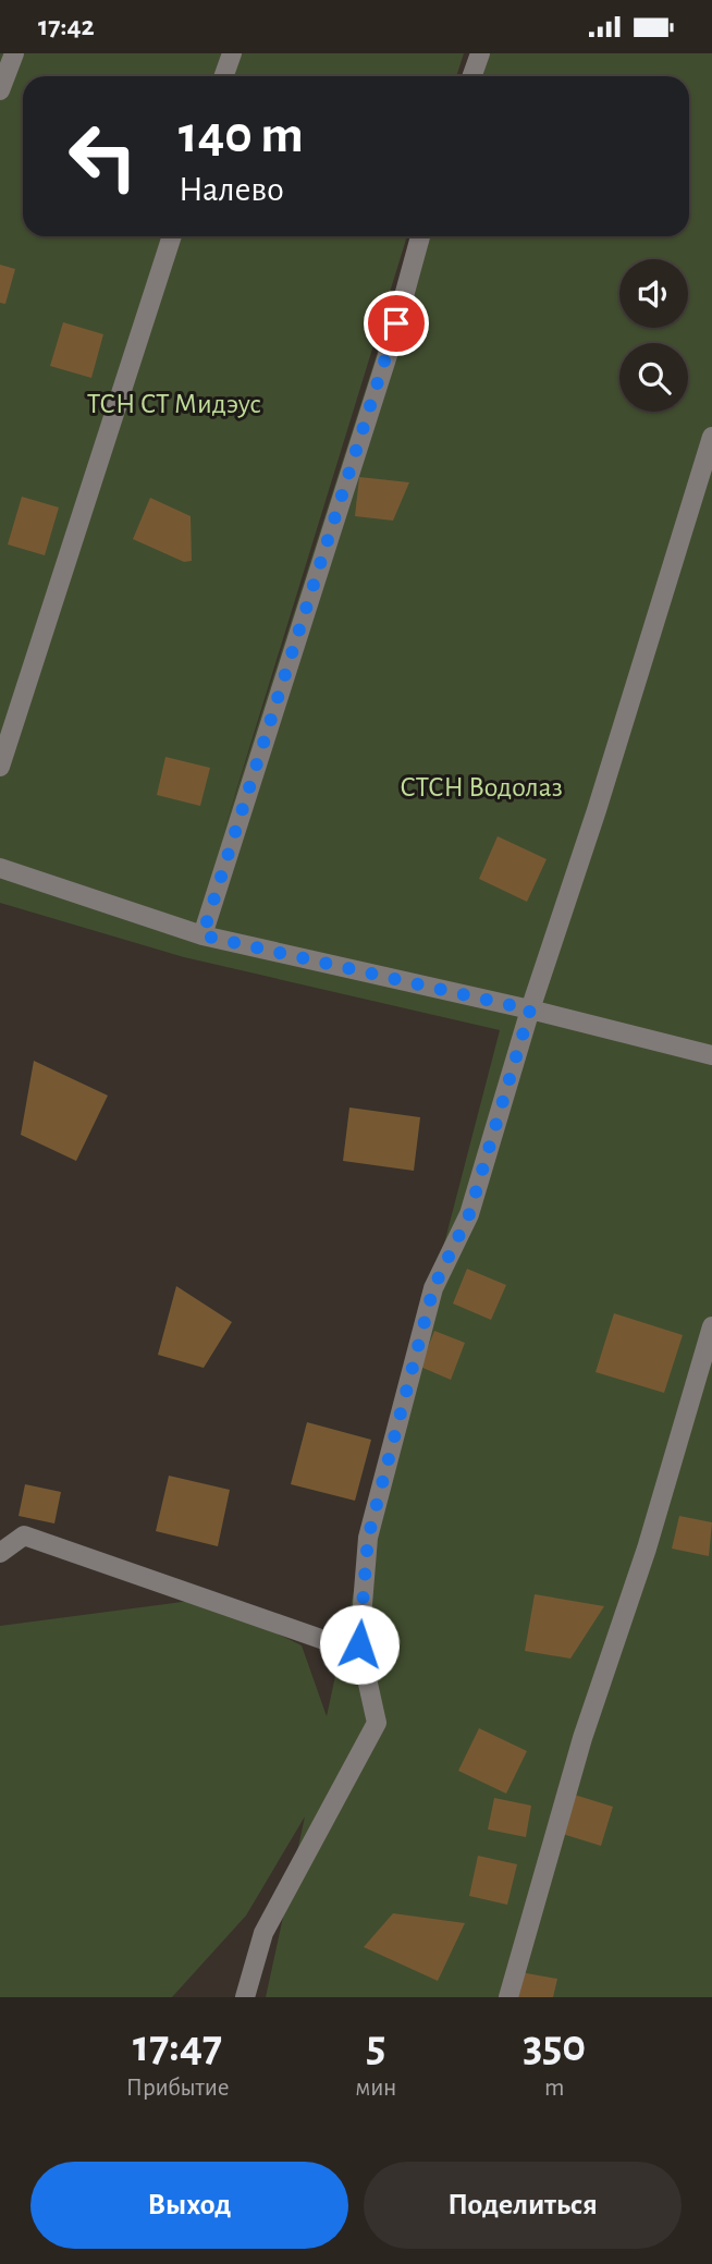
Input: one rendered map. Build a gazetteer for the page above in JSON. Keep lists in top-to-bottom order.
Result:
{
  "parks": ["ТСН СТ Мидэус", "СТСН Водолаз"],
  "page": {
    "status": "17:42",
    "turn": ["140 m", "Налево"],
    "eta": [
      "17:47",
      "Прибытие",
      "5",
      "мин",
      "350",
      "m"
    ],
    "buttons": ["Выход", "Поделиться"]
  }
}
